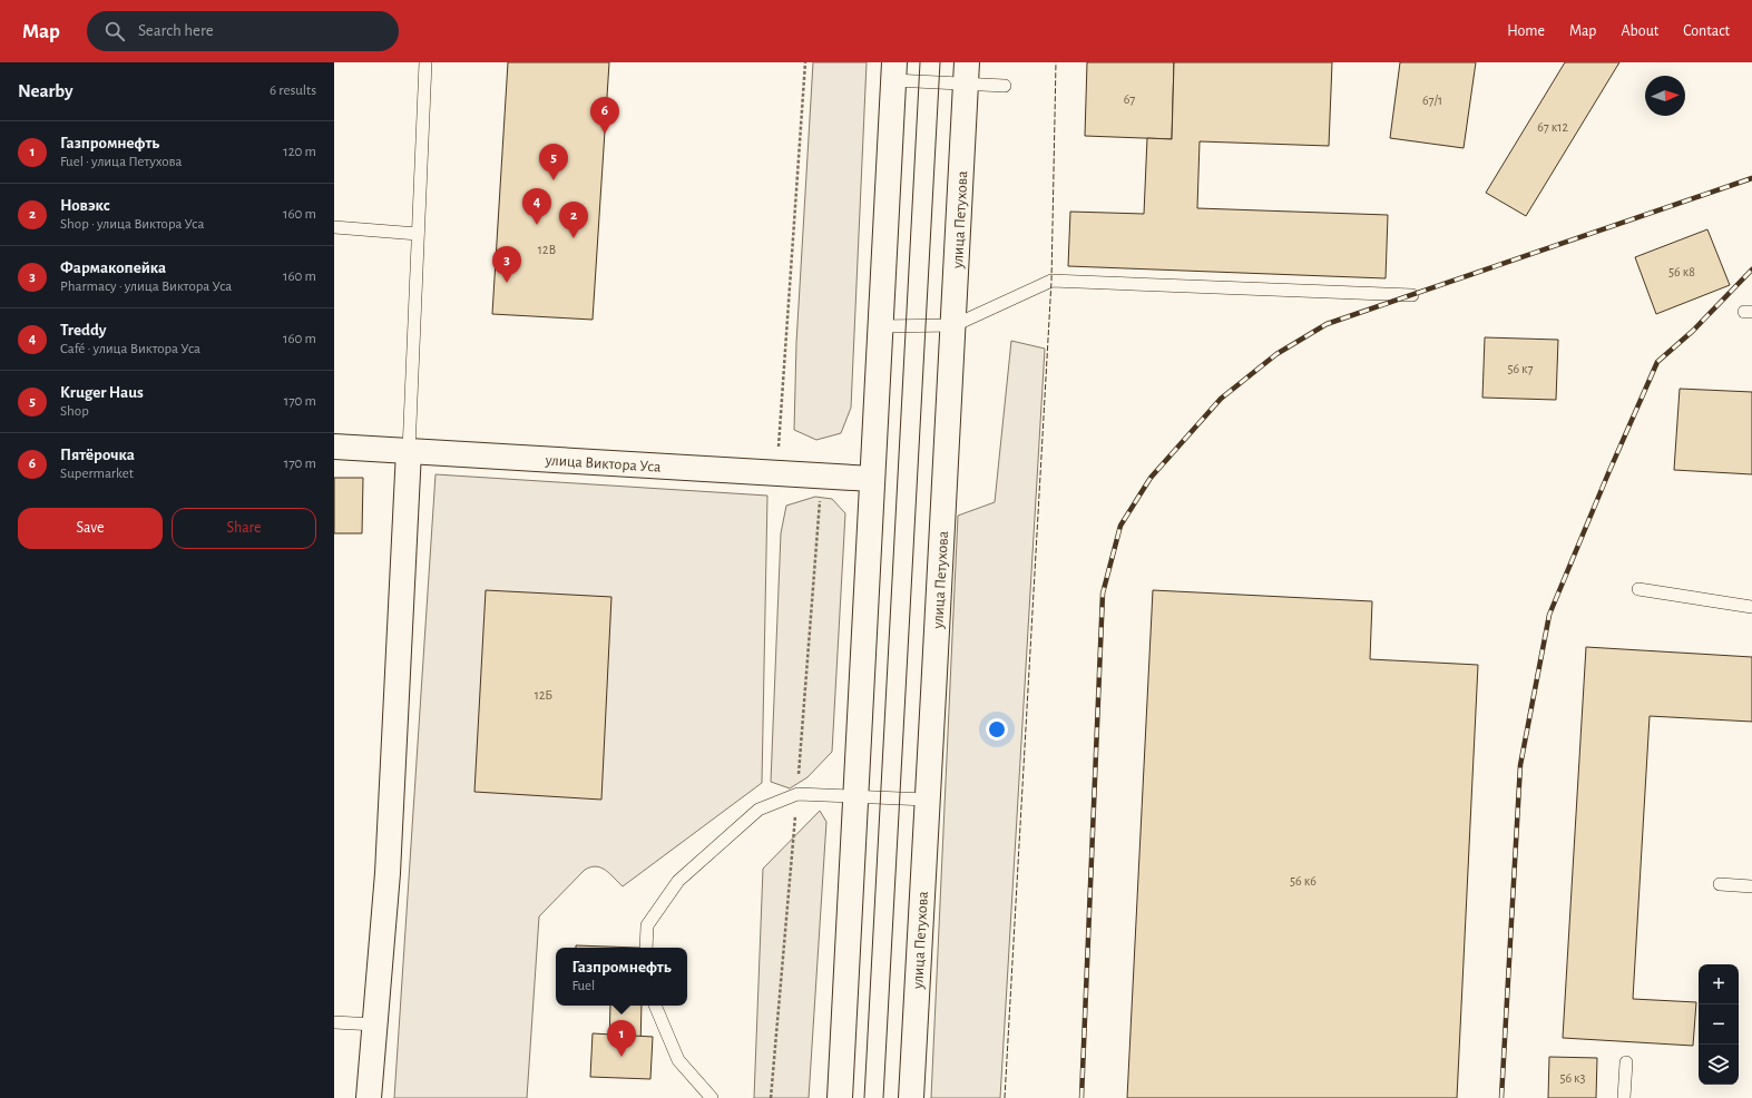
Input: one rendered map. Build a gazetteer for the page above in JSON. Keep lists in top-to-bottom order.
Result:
{
  "streets": {
    "main road": ["улица Петухова", "улица Виктора Уса"]
  },
  "house_numbers": [
    "67",
    "67/1",
    "67 к12",
    "12В",
    "56 к8",
    "56 к7",
    "12Б",
    "56 к6",
    "56 к3"
  ],
  "north": "right",
  "page": {
    "header": "Map",
    "search": "Search here",
    "nav": [
      "Home",
      "Map",
      "About",
      "Contact"
    ],
    "heading": ["Nearby", "6 results"],
    "pins": [
      "6",
      "5",
      "4",
      "2",
      "3",
      "1"
    ],
    "list": [
      {
        "mark": "1",
        "name": "Газпромнефть",
        "note": "Fuel · улица Петухова",
        "value": "120 m"
      },
      {
        "mark": "2",
        "name": "Новэкс",
        "note": "Shop · улица Виктора Уса",
        "value": "160 m"
      },
      {
        "mark": "3",
        "name": "Фармакопейка",
        "note": "Pharmacy · улица Виктора Уса",
        "value": "160 m"
      },
      {
        "mark": "4",
        "name": "Treddy",
        "note": "Café · улица Виктора Уса",
        "value": "160 m"
      },
      {
        "mark": "5",
        "name": "Kruger Haus",
        "note": "Shop",
        "value": "170 m"
      },
      {
        "mark": "6",
        "name": "Пятёрочка",
        "note": "Supermarket",
        "value": "170 m"
      }
    ],
    "buttons": ["Save", "Share"],
    "popup": ["Газпромнефть", "Fuel"],
    "map_buttons": ["+", "−"]
  }
}
